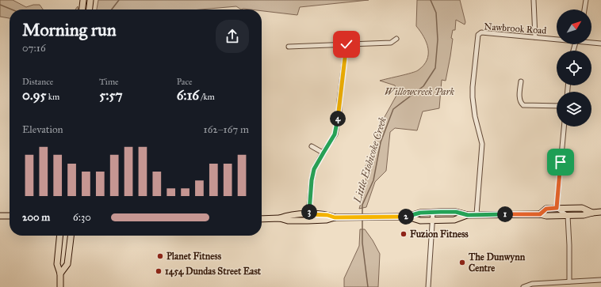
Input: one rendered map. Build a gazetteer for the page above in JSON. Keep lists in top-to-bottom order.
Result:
{
  "streets": {
    "street": ["Nawbrook Road"]
  },
  "water": ["Little Etobicoke Creek"],
  "parks": ["Willowcreek Park"],
  "places": [
    "Fuzion Fitness",
    "Planet Fitness",
    "The Dunwynn Centre",
    "1454 Dundas Street East"
  ],
  "north": "top right",
  "page": {
    "heading": ["Morning run", "07:16"],
    "stats": [
      ["Distance", "0.95 km"],
      ["Time", "5:57"],
      ["Pace", "6:16 /km"]
    ],
    "pins": [
      "4",
      "3",
      "1",
      "2"
    ],
    "chart": ["Elevation", "162–167 m"],
    "list": [
      {
        "name": "200 m",
        "note": "6:30"
      }
    ]
  }
}
